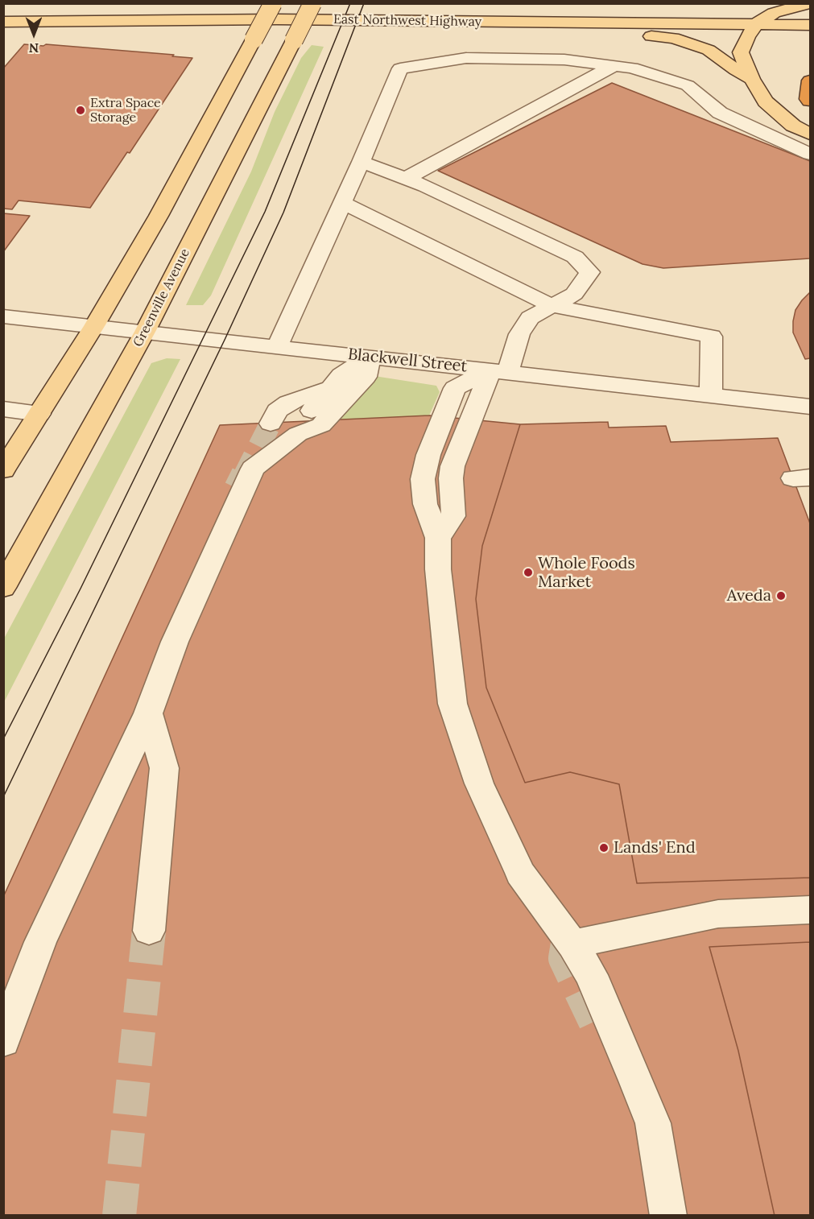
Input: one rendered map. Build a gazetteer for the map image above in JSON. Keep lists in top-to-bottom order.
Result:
{
  "streets": {
    "main road": ["East Northwest Highway", "Greenville Avenue"],
    "street": ["Blackwell Street"]
  },
  "crossings": [
    ["Greenville Avenue", "Blackwell Street"]
  ],
  "places": [
    "Extra Space Storage",
    "Whole Foods Market",
    "Aveda",
    "Lands' End"
  ],
  "north": "bottom"
}
